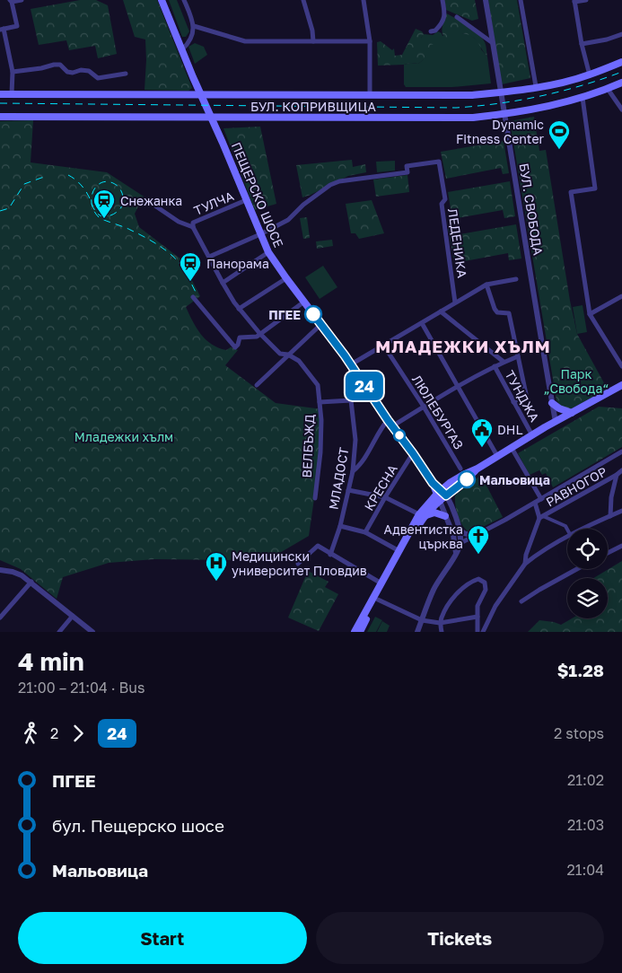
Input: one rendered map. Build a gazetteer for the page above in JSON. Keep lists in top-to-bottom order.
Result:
{
  "streets": {
    "main road": ["БУЛ. КОПРИВЩИЦА", "ПЕЩЕРСКО ШОСЕ"],
    "street": [
      "ТУЛЧА",
      "БУЛ. СВОБОДА",
      "ЛЕДЕНИКА",
      "ТУНДЖА",
      "ЛЮЛЕБУРГАЗ",
      "ВЕЛБЪЖД",
      "МЛАДОСТ",
      "РАВНОГОР",
      "КРЕСНА"
    ]
  },
  "crossings": [
    ["БУЛ. КОПРИВЩИЦА", "ПЕЩЕРСКО ШОСЕ"],
    ["БУЛ. КОПРИВЩИЦА", "БУЛ. СВОБОДА"],
    ["ПЕЩЕРСКО ШОСЕ", "ТУЛЧА"],
    ["ПЕЩЕРСКО ШОСЕ", "ЛЕДЕНИКА"],
    ["ПЕЩЕРСКО ШОСЕ", "МЛАДОСТ"],
    ["ПЕЩЕРСКО ШОСЕ", "КРЕСНА"],
    ["ТУЛЧА", "ВЕЛБЪЖД"]
  ],
  "districts": ["МЛАДЕЖКИ ХЪЛМ"],
  "parks": ["Парк „Свобода“", "Младежки хълм"],
  "places": {
    "sports": ["Dynamic Fitness Center"],
    "station": ["Снежанка", "Панорама"],
    "other": ["ПГЕЕ", "Мальовица"],
    "public building": ["DHL"],
    "church": ["Адвентистка църква"],
    "hospital": ["Медицински университет Пловдив"]
  },
  "lines": ["bus line 24"],
  "page": {
    "on_map": "24",
    "heading": ["4 min", "21:00 – 21:04 · Bus", "$1.28"],
    "legs": ["2", "24", "2 stops"],
    "list": [
      {
        "name": "ПГЕЕ",
        "value": "21:02"
      },
      {
        "name": "бул. Пещерско шосе",
        "value": "21:03"
      },
      {
        "name": "Мальовица",
        "value": "21:04"
      }
    ],
    "buttons": ["Start", "Tickets"]
  }
}
